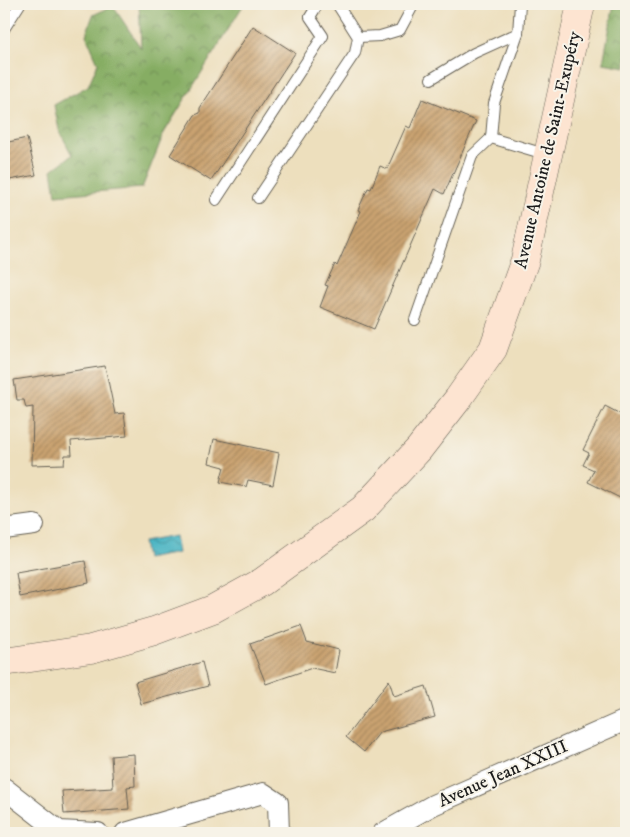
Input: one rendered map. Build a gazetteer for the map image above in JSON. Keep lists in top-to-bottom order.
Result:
{
  "streets": {
    "main road": ["Avenue Antoine de Saint-Exupéry"],
    "street": ["Avenue Jean XXIII"]
  }
}
